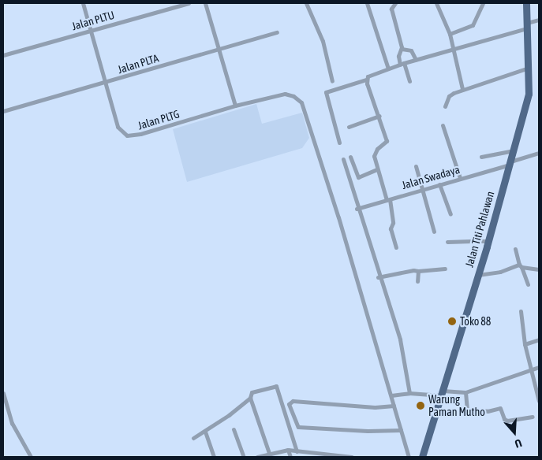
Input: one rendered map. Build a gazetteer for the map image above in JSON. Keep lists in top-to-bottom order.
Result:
{
  "streets": {
    "main road": ["Jalan Titi Pahlawan"],
    "street": [
      "Jalan PLTU",
      "Jalan PLTA",
      "Jalan PLTG",
      "Jalan Swadaya"
    ]
  },
  "crossings": [
    ["Jalan PLTU", "Jalan PLTG"],
    ["Jalan PLTA", "Jalan PLTG"],
    ["Jalan Swadaya", "Jalan Titi Pahlawan"]
  ],
  "places": ["Toko 88", "Warung Paman Mutho"],
  "north": "bottom"
}
